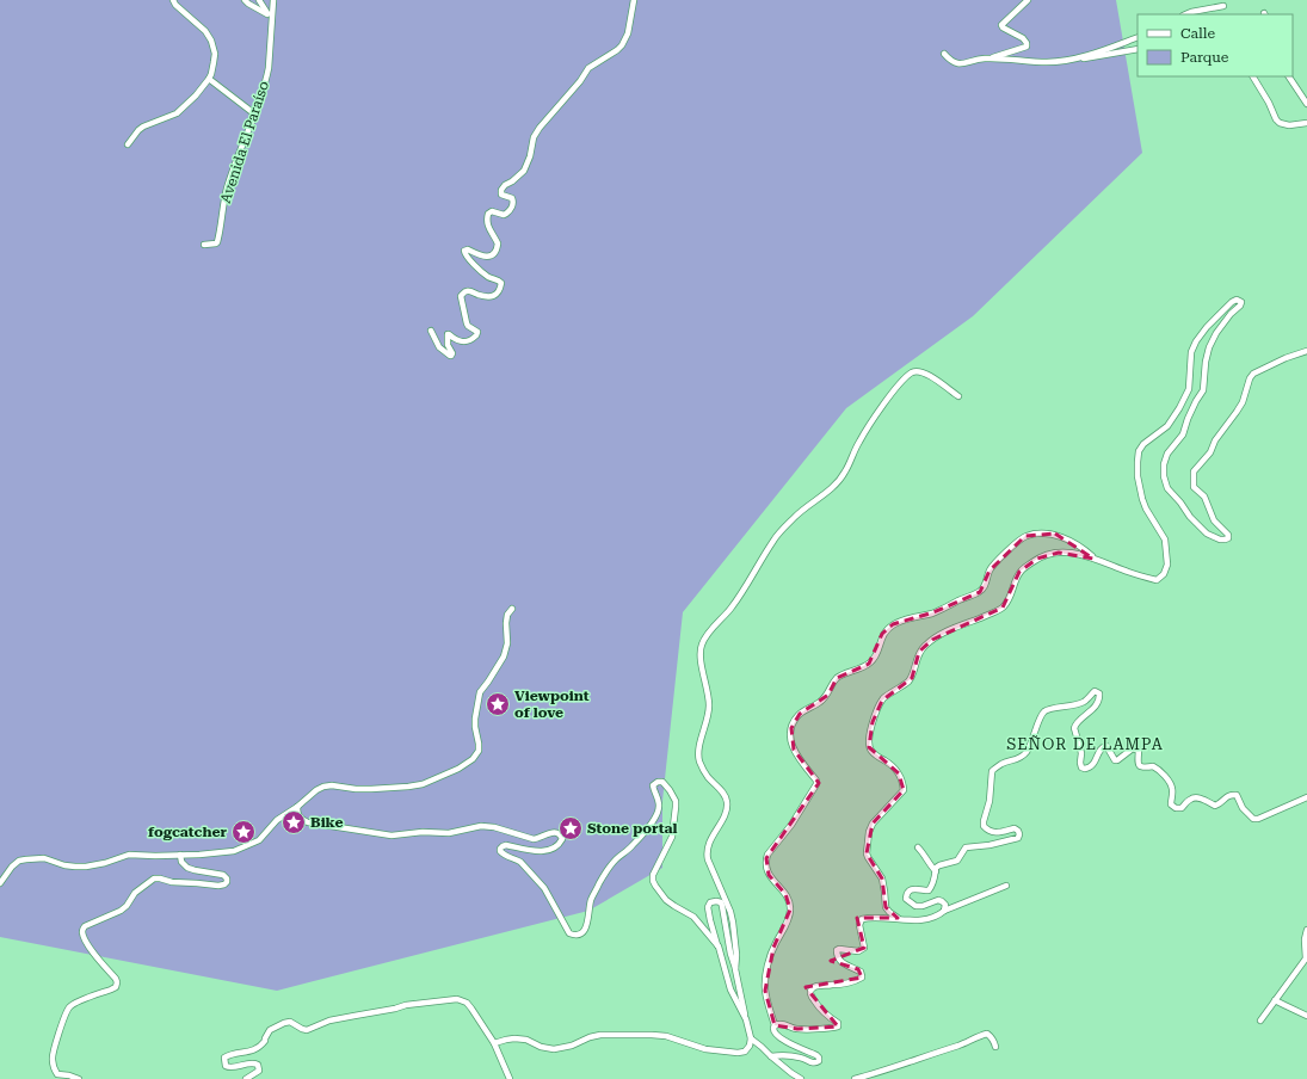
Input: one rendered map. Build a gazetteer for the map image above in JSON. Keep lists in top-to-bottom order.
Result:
{
  "streets": {
    "street": ["Avenida El Paraíso"]
  },
  "districts": ["SEÑOR DE LAMPA"],
  "places": {
    "place": [
      "Viewpoint of love",
      "Bike",
      "Stone portal",
      "fogcatcher"
    ]
  },
  "legend": ["Calle", "Parque"]
}
